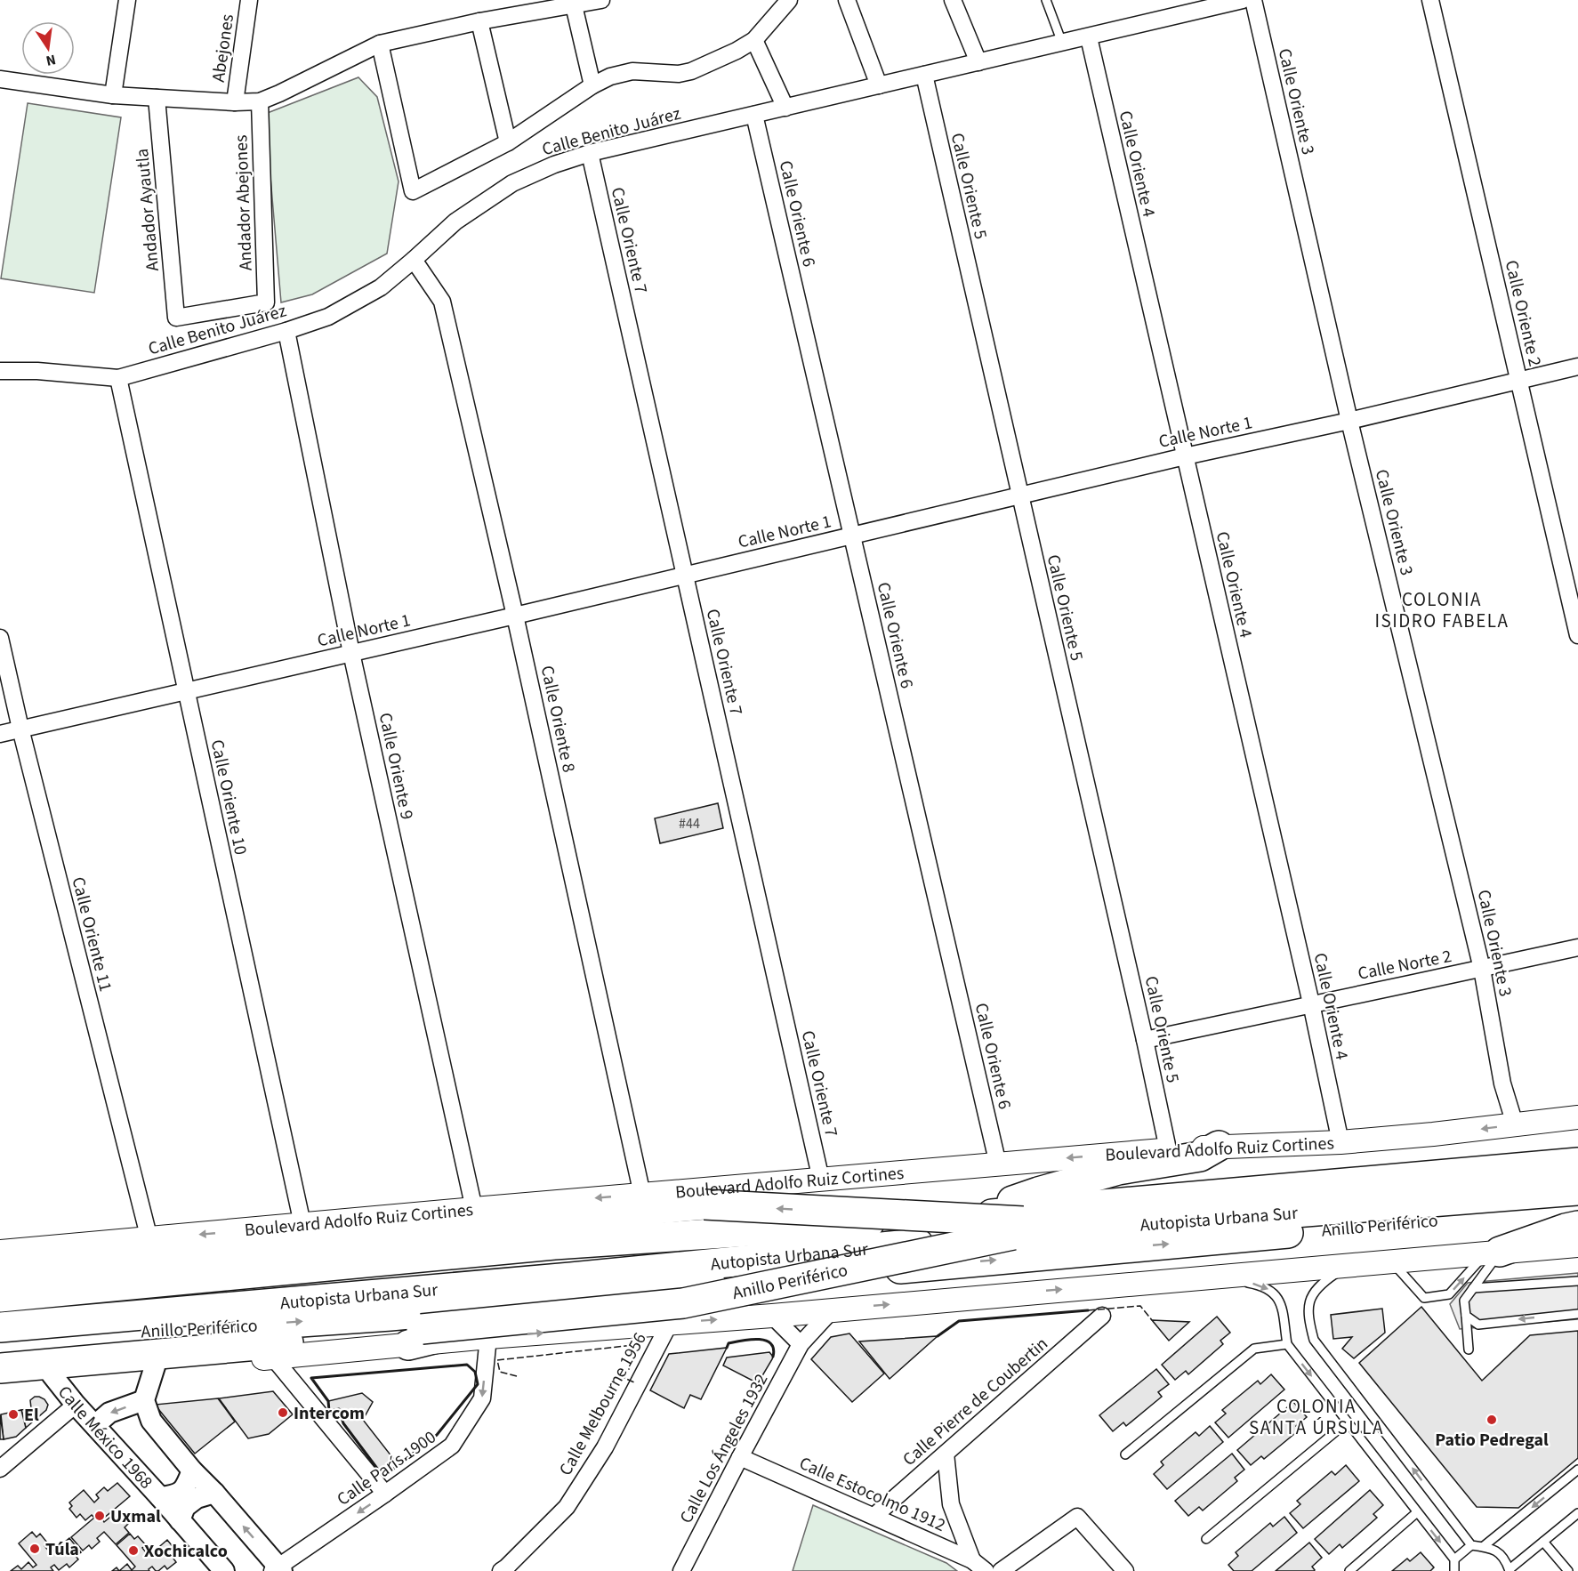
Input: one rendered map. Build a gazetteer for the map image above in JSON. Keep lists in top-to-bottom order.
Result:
{
  "streets": {
    "highway": ["Autopista Urbana Sur", "Anillo Periférico"],
    "main road": ["Boulevard Adolfo Ruiz Cortines"],
    "street": [
      "Abejones",
      "Calle Oriente 3",
      "Calle Benito Juárez",
      "Calle Oriente 4",
      "Calle Oriente 5",
      "Andador Abejones",
      "Andador Ayautla",
      "Calle Oriente 6",
      "Calle Oriente 7",
      "Calle Oriente 2",
      "Calle Norte 1",
      "Calle Oriente 8",
      "Calle Oriente 9",
      "Calle Oriente 10",
      "Calle Oriente 11",
      "Calle Norte 2",
      "Calle Pierre de Coubertin",
      "Calle Melbourne 1956",
      "Calle México 1968",
      "Calle Los Ángeles 1932",
      "Calle París 1900",
      "Calle Estocolmo 1912"
    ]
  },
  "crossings": [
    ["Calle Oriente 3", "Calle Norte 1"],
    ["Calle Oriente 3", "Calle Norte 2"],
    ["Calle Benito Juárez", "Calle Oriente 4"],
    ["Calle Benito Juárez", "Calle Oriente 5"],
    ["Calle Benito Juárez", "Calle Oriente 6"],
    ["Calle Benito Juárez", "Calle Oriente 7"],
    ["Calle Benito Juárez", "Calle Oriente 8"],
    ["Calle Benito Juárez", "Calle Oriente 9"],
    ["Calle Benito Juárez", "Calle Oriente 10"],
    ["Calle Oriente 4", "Calle Norte 1"],
    ["Calle Oriente 4", "Calle Norte 2"],
    ["Calle Oriente 4", "Boulevard Adolfo Ruiz Cortines"],
    ["Calle Oriente 5", "Calle Norte 1"],
    ["Calle Oriente 5", "Calle Norte 2"],
    ["Calle Oriente 5", "Boulevard Adolfo Ruiz Cortines"],
    ["Andador Abejones", "Andador Ayautla"],
    ["Calle Oriente 6", "Calle Norte 1"],
    ["Calle Oriente 6", "Boulevard Adolfo Ruiz Cortines"],
    ["Calle Oriente 7", "Calle Norte 1"],
    ["Calle Oriente 7", "Boulevard Adolfo Ruiz Cortines"],
    ["Calle Oriente 2", "Calle Norte 1"],
    ["Calle Norte 1", "Calle Oriente 8"],
    ["Calle Norte 1", "Calle Oriente 9"],
    ["Calle Norte 1", "Calle Oriente 10"],
    ["Calle Norte 1", "Calle Oriente 11"],
    ["Calle Oriente 8", "Boulevard Adolfo Ruiz Cortines"],
    ["Calle Oriente 9", "Boulevard Adolfo Ruiz Cortines"],
    ["Calle Oriente 10", "Boulevard Adolfo Ruiz Cortines"],
    ["Calle Oriente 11", "Boulevard Adolfo Ruiz Cortines"],
    ["Calle Pierre de Coubertin", "Calle Estocolmo 1912"],
    ["Calle Los Ángeles 1932", "Calle Estocolmo 1912"]
  ],
  "one_way": ["Calle París 1900"],
  "districts": ["COLONIA ISIDRO FABELA", "COLONIA SANTA ÚRSULA"],
  "places": [
    "Intercom",
    "El",
    "Patio Pedregal",
    "Uxmal",
    "Túla",
    "Xochicalco"
  ],
  "house_numbers": ["#44"],
  "north": "bottom"
}
